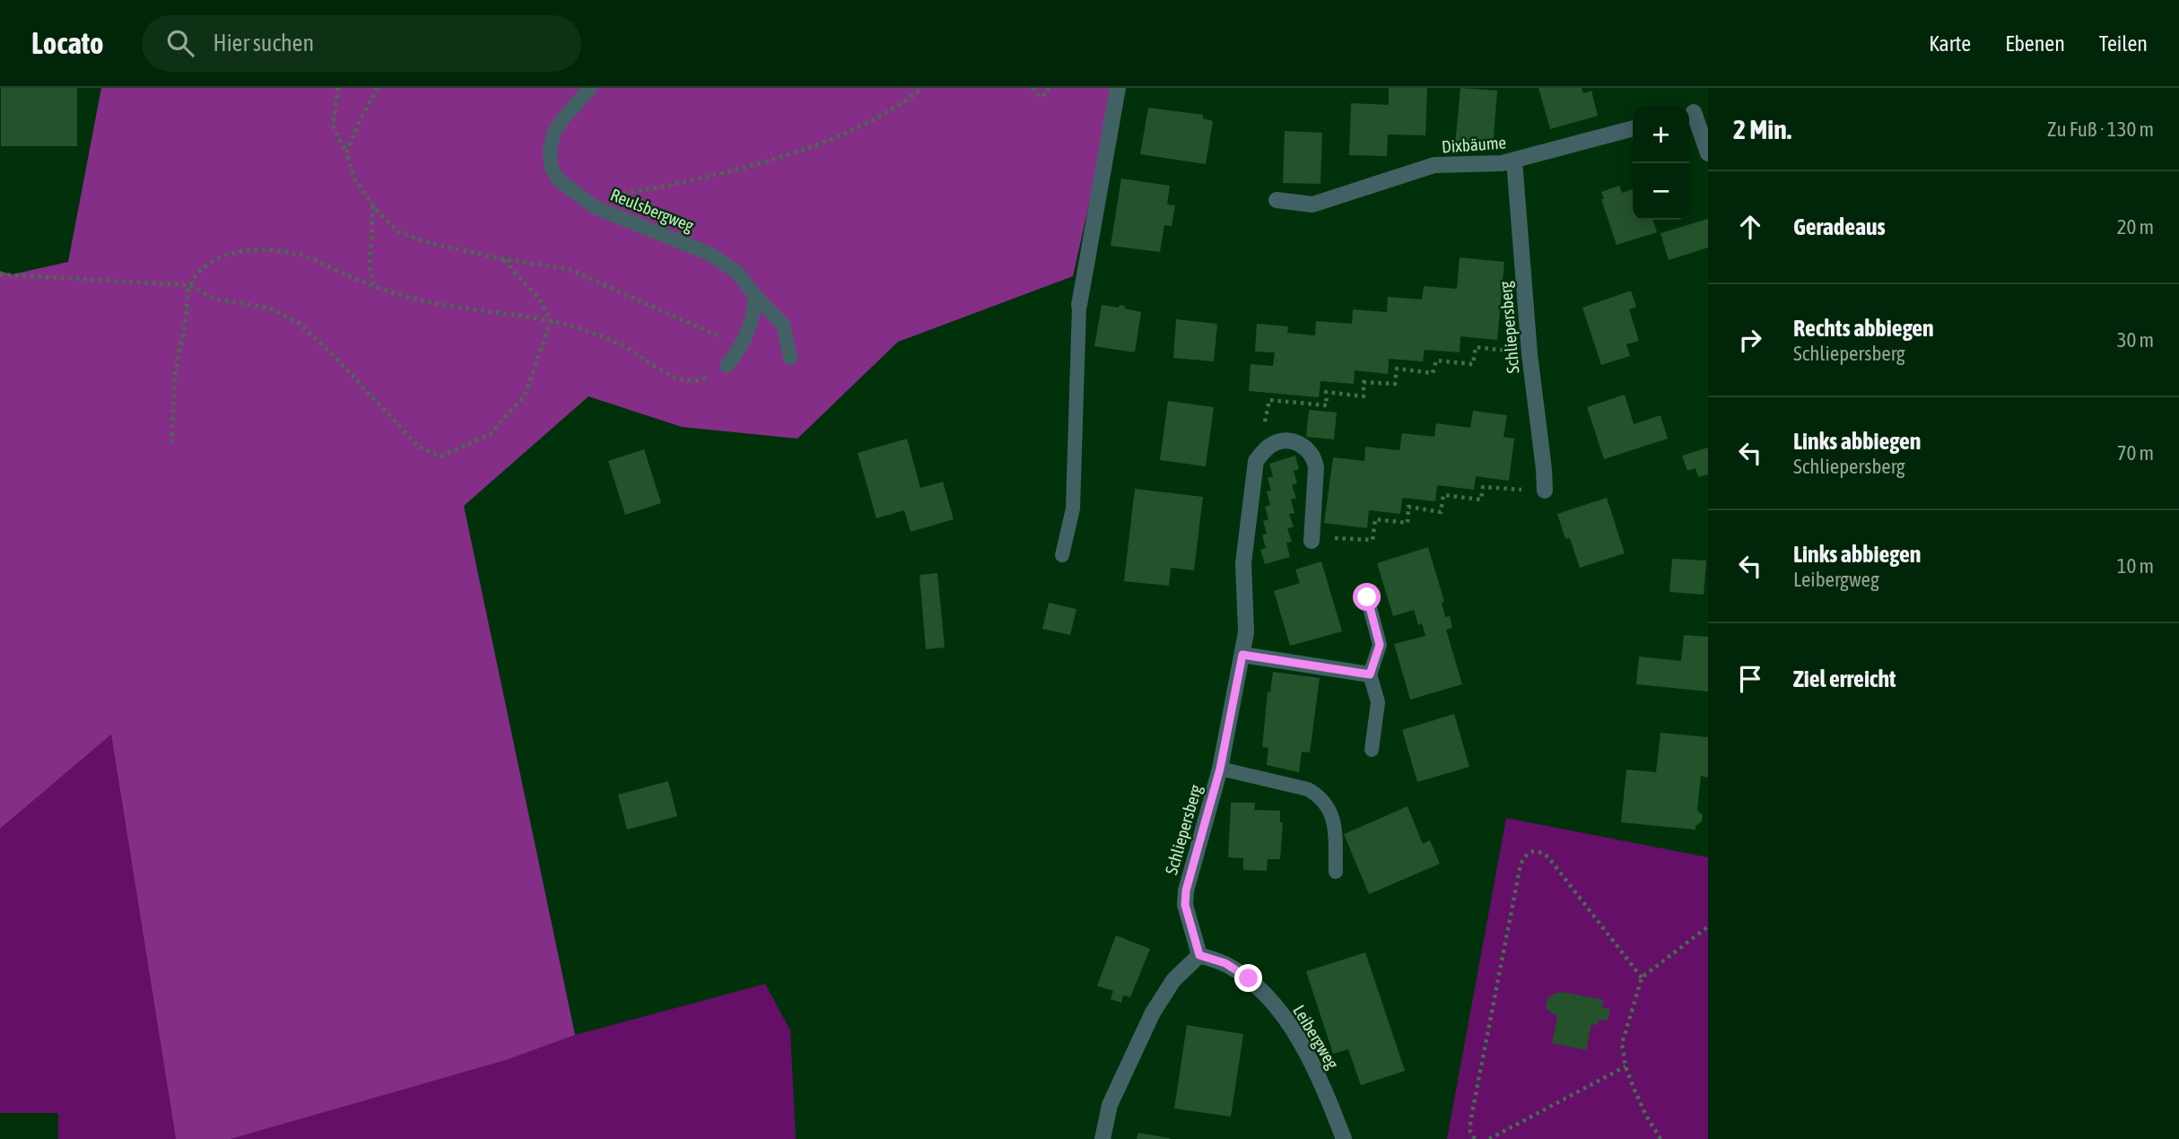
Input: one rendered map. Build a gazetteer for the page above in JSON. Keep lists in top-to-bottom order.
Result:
{
  "streets": {
    "street": ["Dixbäume", "Schliepersberg", "Leibergweg"],
    "lane": ["Reulsbergweg"]
  },
  "crossings": [
    ["Dixbäume", "Schliepersberg"],
    ["Schliepersberg", "Leibergweg"]
  ],
  "page": {
    "header": "Locato",
    "search": "Hier suchen",
    "nav": ["Karte", "Ebenen", "Teilen"],
    "heading": ["2 Min.", "Zu Fuß · 130 m"],
    "map_buttons": ["+", "−"],
    "list": [
      ["Geradeaus", "20 m"],
      ["Rechts abbiegen", "Schliepersberg", "30 m"],
      ["Links abbiegen", "Schliepersberg", "70 m"],
      ["Links abbiegen", "Leibergweg", "10 m"],
      "Ziel erreicht"
    ]
  }
}
